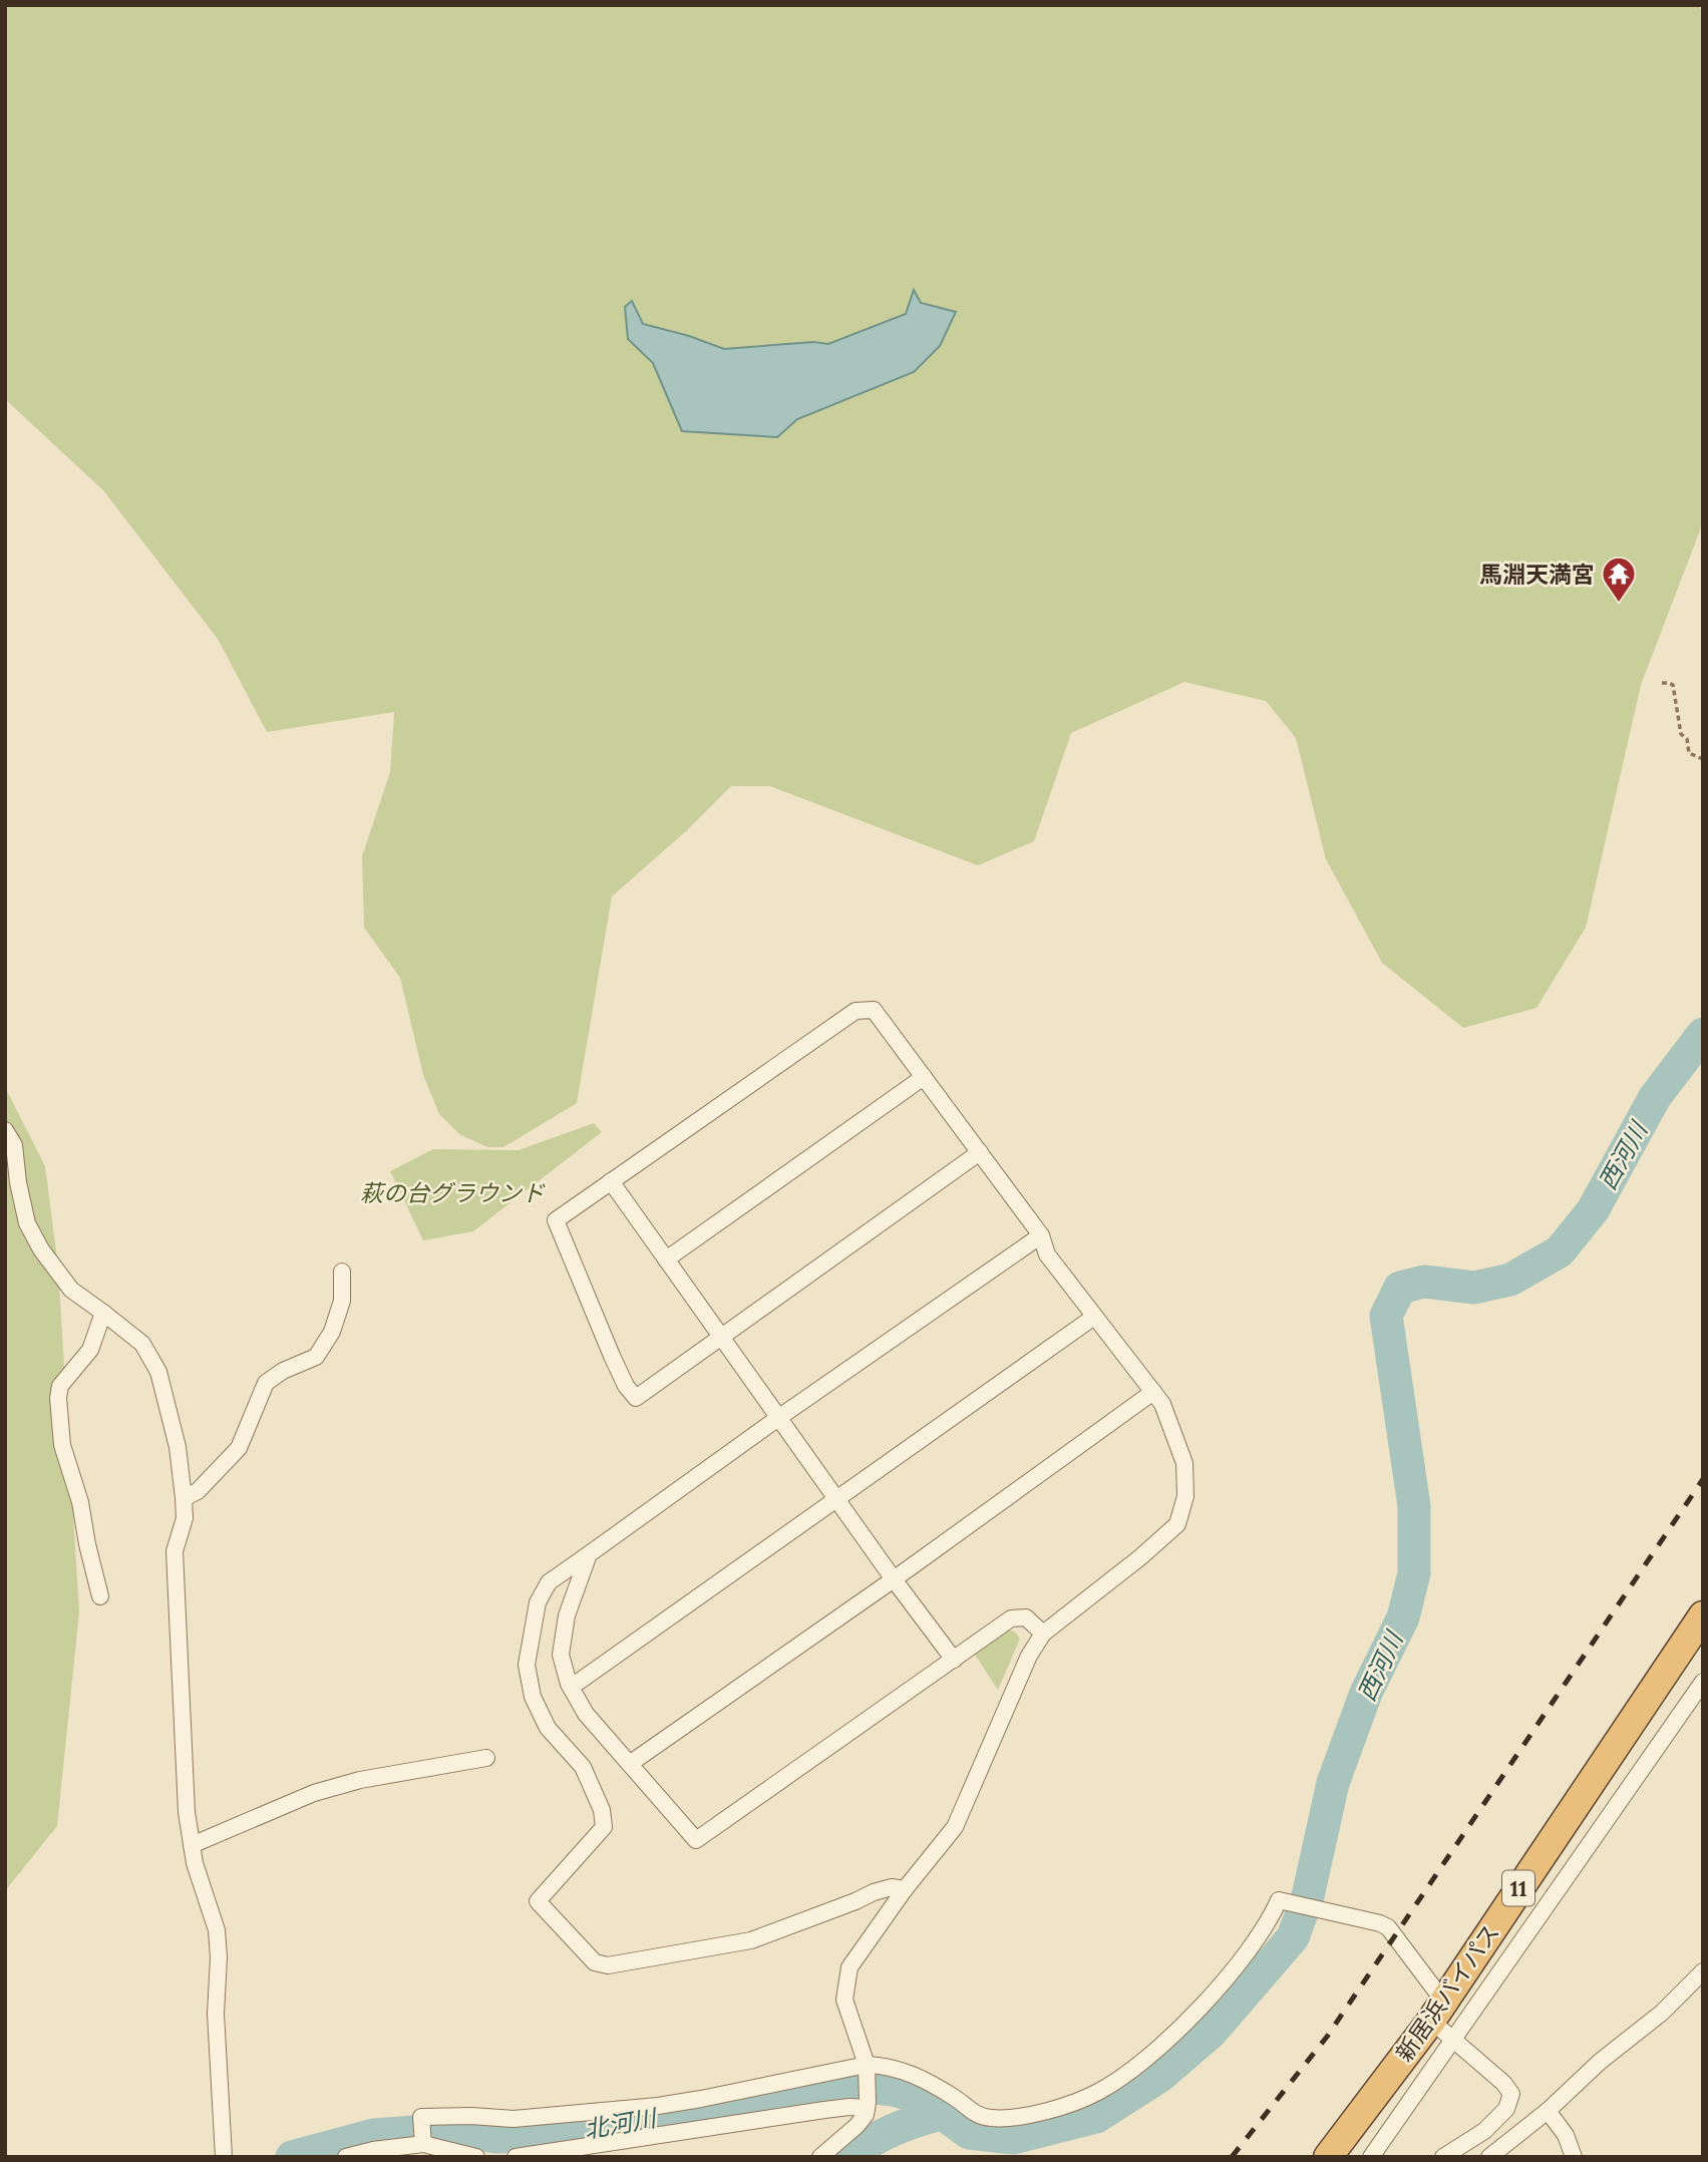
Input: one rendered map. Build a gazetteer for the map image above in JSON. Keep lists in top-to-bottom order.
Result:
{
  "streets": {
    "highway": ["11", "新居浜バイパス"]
  },
  "water": ["西河川", "北河川"],
  "parks": ["萩の台グラウンド"],
  "places": {
    "temple": ["馬淵天満宮"]
  }
}
